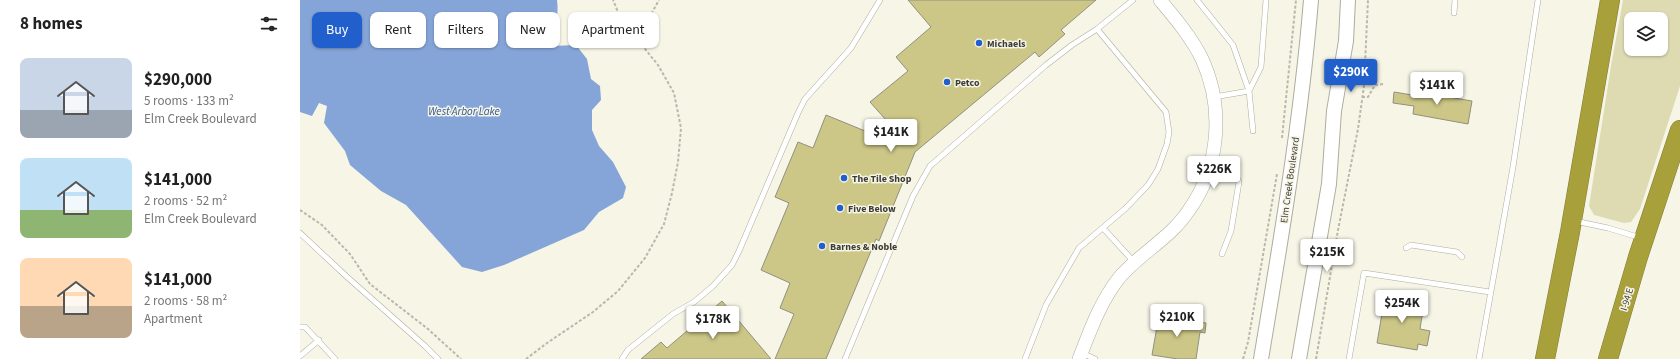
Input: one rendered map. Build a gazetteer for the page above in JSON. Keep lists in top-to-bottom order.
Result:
{
  "streets": {
    "highway": ["I-94 E"],
    "main road": ["Elm Creek Boulevard"]
  },
  "water": ["West Arbor Lake"],
  "places": [
    "Michaels",
    "Petco",
    "The Tile Shop",
    "Five Below",
    "Barnes & Noble"
  ],
  "page": {
    "heading": "8 homes",
    "chip": [
      "Buy",
      "Rent",
      "Filters",
      "New",
      "Apartment"
    ],
    "list": [
      {
        "name": "$290,000",
        "note": "5 rooms · 133 m² · Elm Creek Boulevard"
      },
      {
        "name": "$141,000",
        "note": "2 rooms · 52 m² · Elm Creek Boulevard"
      },
      {
        "name": "$141,000",
        "note": "2 rooms · 58 m² · Apartment"
      }
    ],
    "price": [
      "$290K",
      "$141K",
      "$141K",
      "$226K",
      "$215K",
      "$254K",
      "$210K",
      "$178K"
    ]
  }
}
